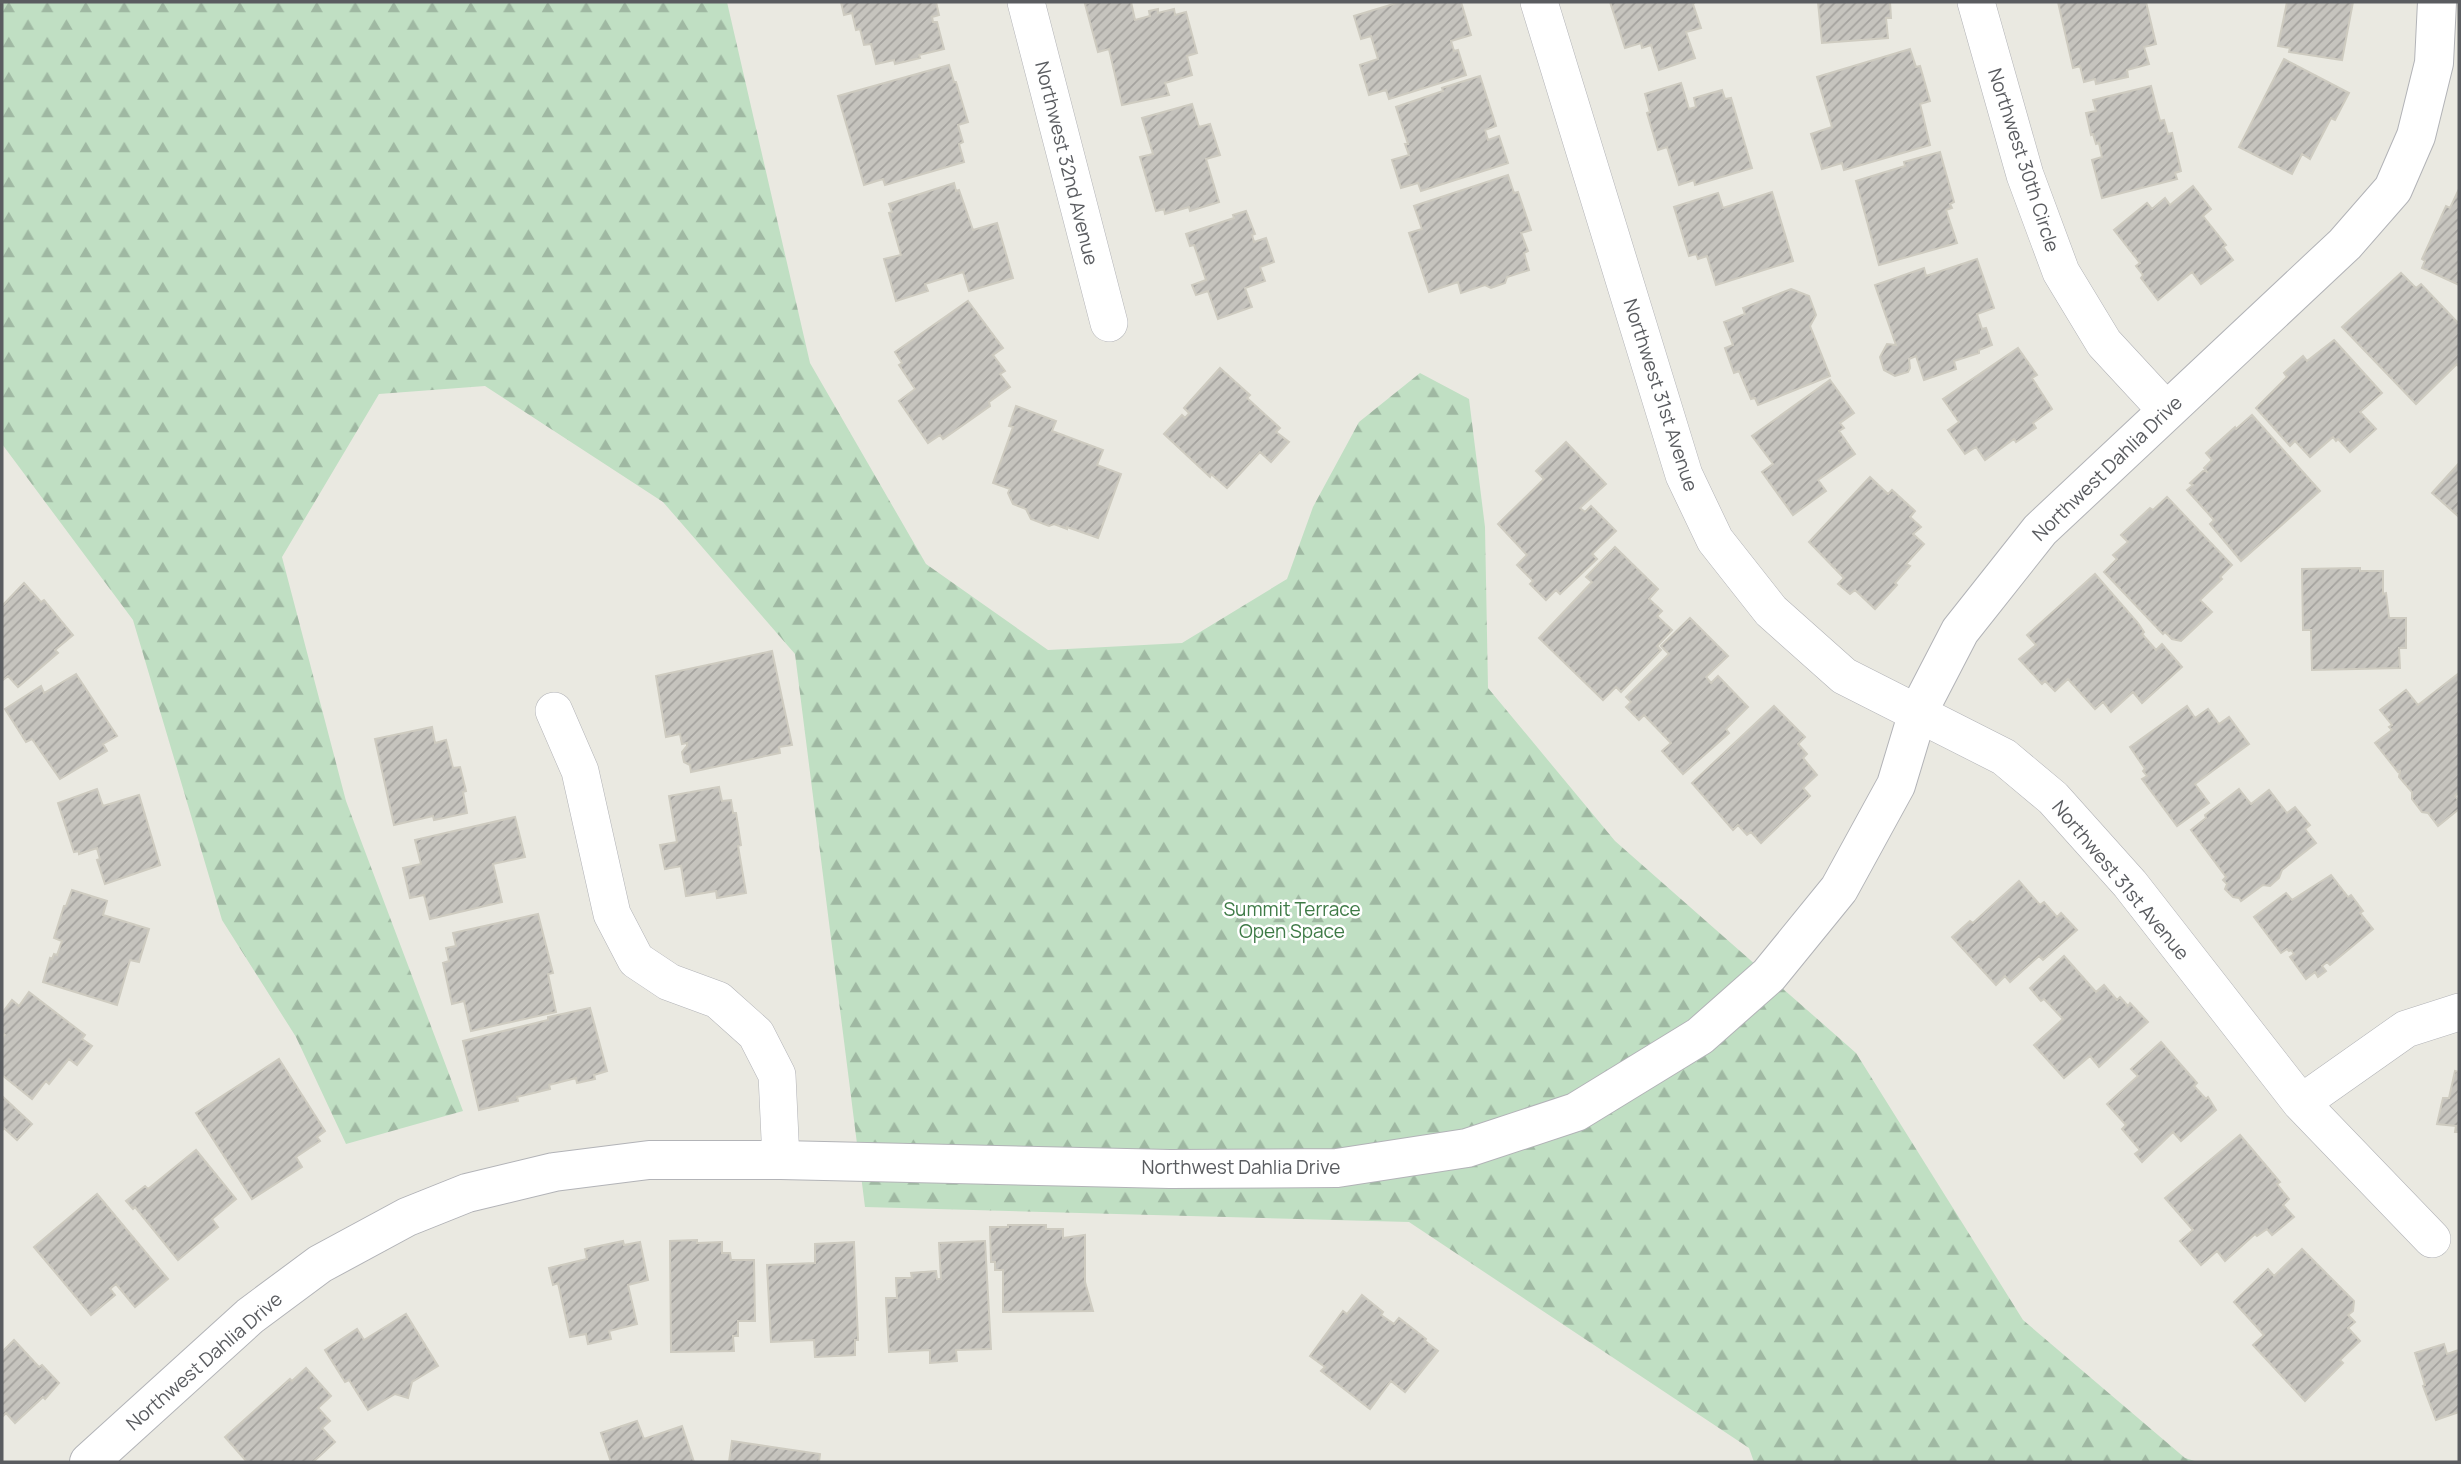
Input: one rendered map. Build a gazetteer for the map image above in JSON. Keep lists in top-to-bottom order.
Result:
{
  "streets": {
    "street": [
      "Northwest 30th Circle",
      "Northwest 32nd Avenue",
      "Northwest 31st Avenue",
      "Northwest Dahlia Drive"
    ]
  },
  "crossings": [
    ["Northwest 30th Circle", "Northwest Dahlia Drive"],
    ["Northwest 31st Avenue", "Northwest Dahlia Drive"]
  ],
  "parks": ["Summit Terrace Open Space"]
}
